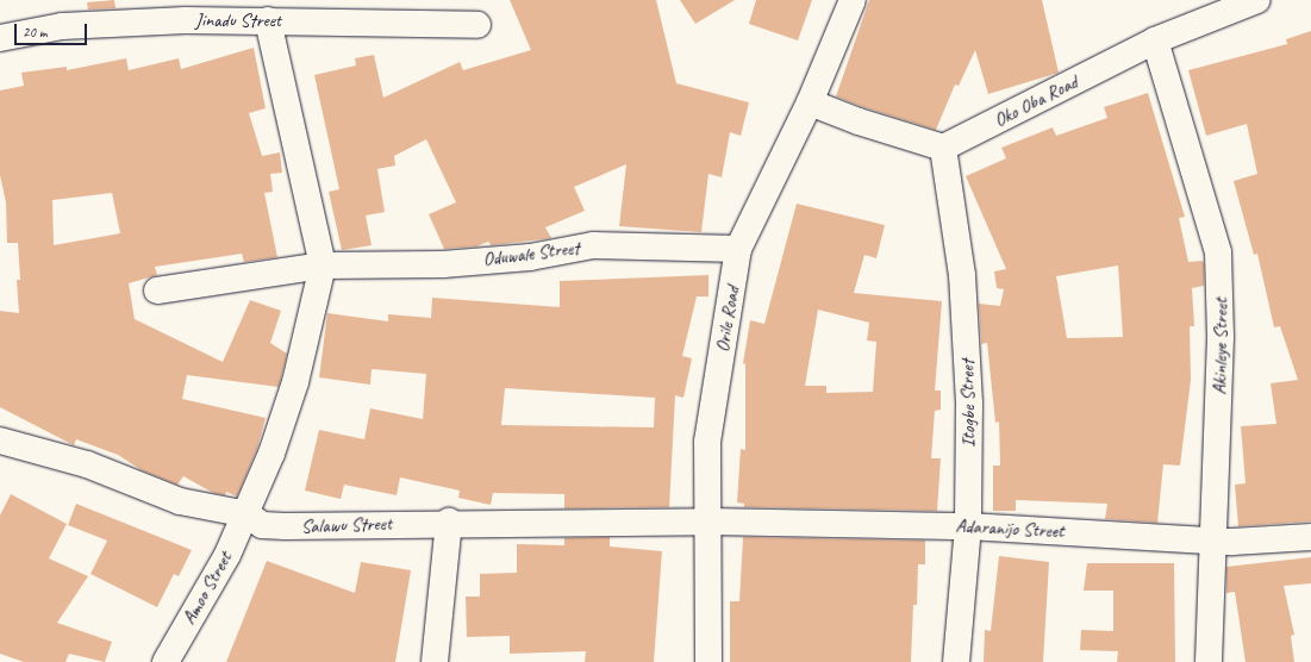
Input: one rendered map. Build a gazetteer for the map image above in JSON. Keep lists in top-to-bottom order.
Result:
{
  "streets": {
    "street": [
      "Jinadu Street",
      "Oko Oba Road",
      "Oduwale Street",
      "Orile Road",
      "Akinleye Street",
      "Itogbe Street",
      "Salawu Street",
      "Adaranijo Street",
      "Amoo Street"
    ]
  },
  "crossings": [
    ["Oko Oba Road", "Akinleye Street"],
    ["Oko Oba Road", "Itogbe Street"],
    ["Oduwale Street", "Orile Road"],
    ["Oduwale Street", "Amoo Street"],
    ["Orile Road", "Salawu Street"],
    ["Orile Road", "Adaranijo Street"],
    ["Akinleye Street", "Adaranijo Street"],
    ["Itogbe Street", "Adaranijo Street"],
    ["Salawu Street", "Adaranijo Street"],
    ["Salawu Street", "Amoo Street"]
  ],
  "scale_bar": "20 m"
}
